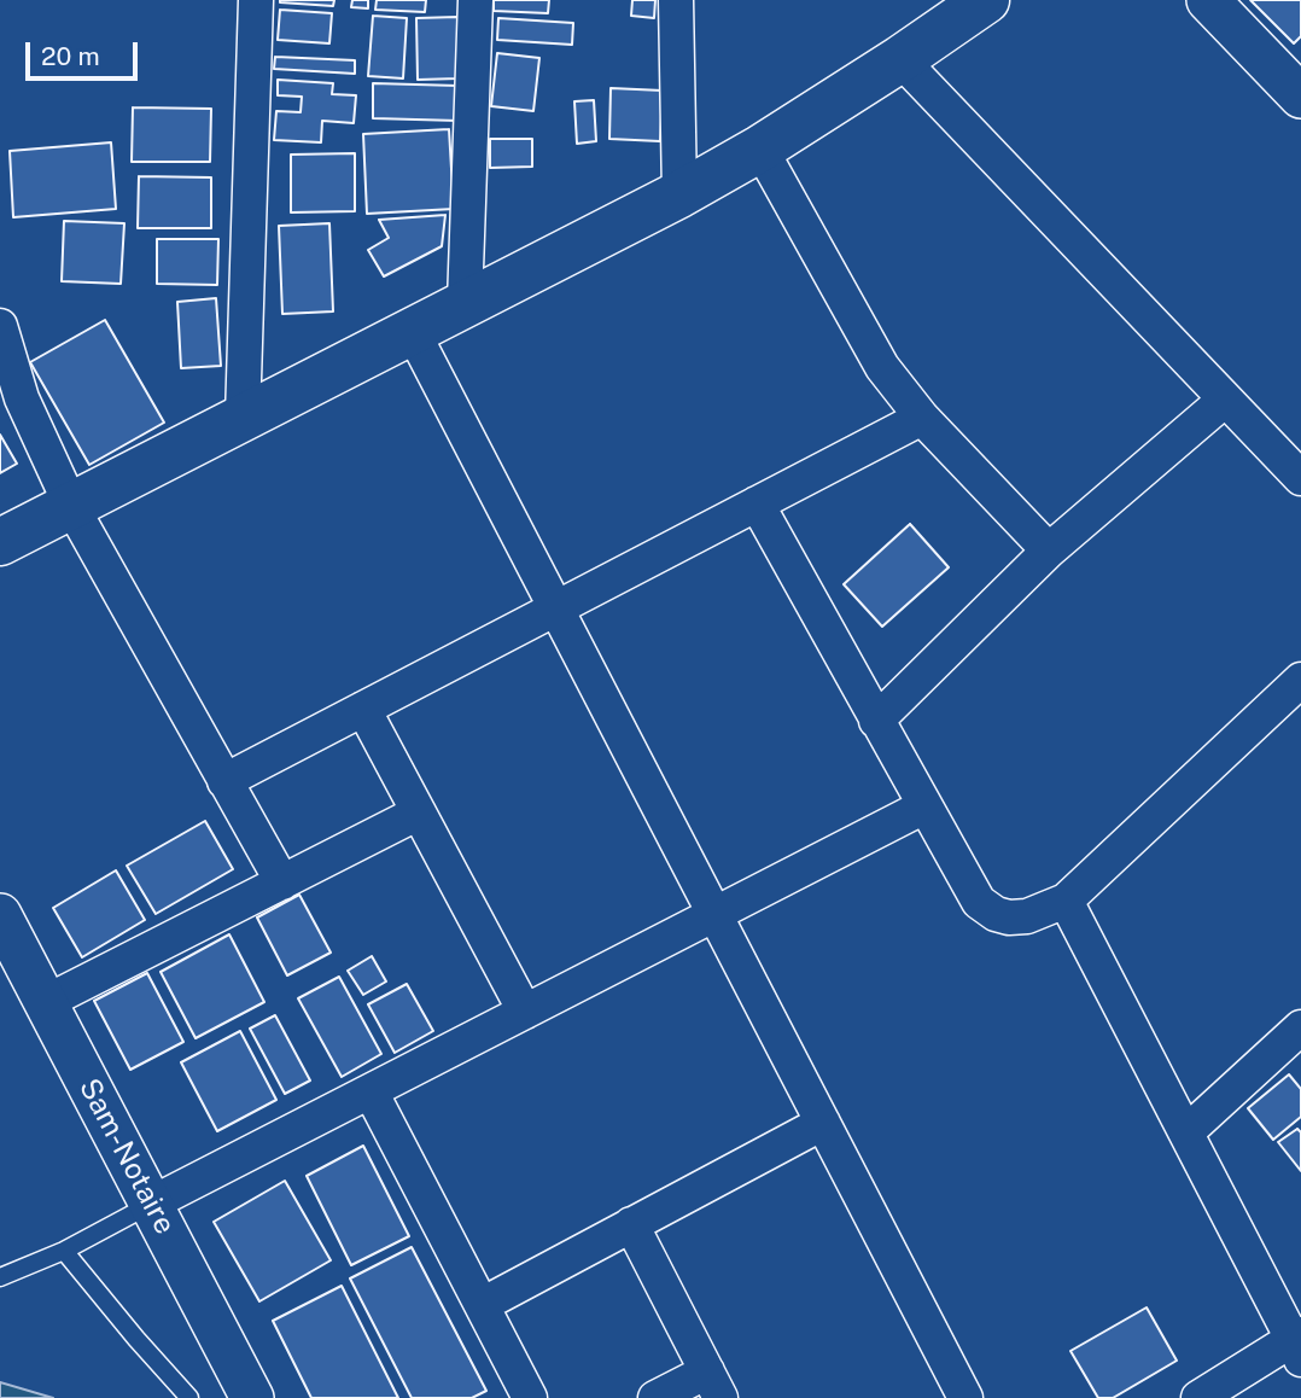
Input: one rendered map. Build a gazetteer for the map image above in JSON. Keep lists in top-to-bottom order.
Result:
{
  "streets": {
    "street": ["Sam-Notaire"]
  },
  "scale_bar": "20 m"
}
